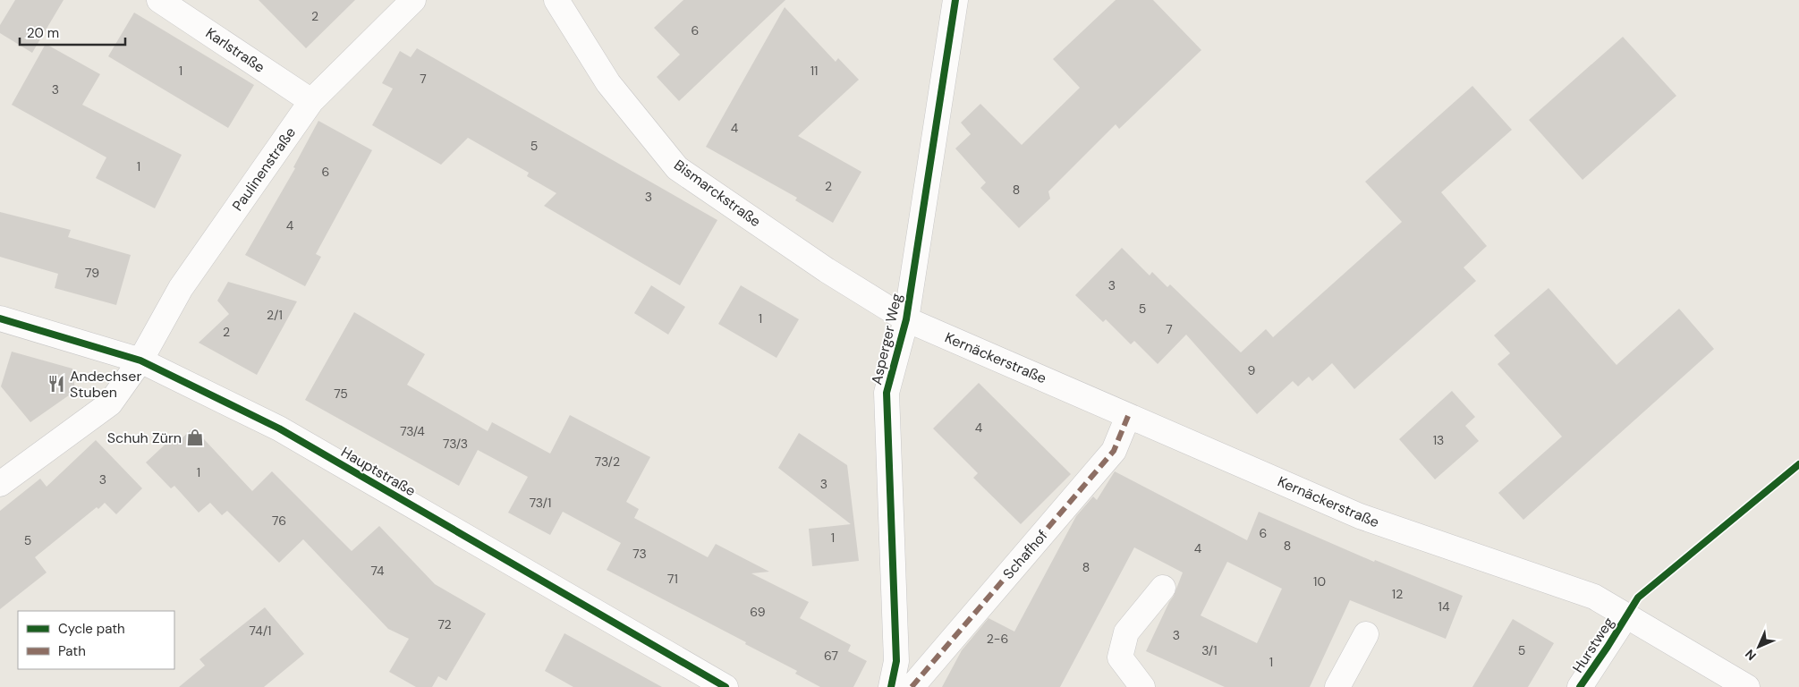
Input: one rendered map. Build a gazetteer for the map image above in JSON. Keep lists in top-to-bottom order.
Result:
{
  "streets": {
    "street": [
      "Karlstraße",
      "Paulinenstraße",
      "Bismarckstraße",
      "Asperger Weg",
      "Kernäckerstraße",
      "Hauptstraße",
      "Schafhof",
      "Hurstweg"
    ]
  },
  "crossings": [
    ["Karlstraße", "Paulinenstraße"],
    ["Paulinenstraße", "Hauptstraße"],
    ["Bismarckstraße", "Asperger Weg"],
    ["Bismarckstraße", "Kernäckerstraße"],
    ["Asperger Weg", "Kernäckerstraße"],
    ["Kernäckerstraße", "Schafhof"],
    ["Kernäckerstraße", "Hurstweg"]
  ],
  "places": {
    "restaurant": ["Andechser Stuben"],
    "shop": ["Schuh Zürn"]
  },
  "house_numbers": [
    "2",
    "6",
    "1",
    "11",
    "7",
    "3",
    "4",
    "5",
    "1",
    "6",
    "2",
    "8",
    "3",
    "4",
    "79",
    "3",
    "5",
    "2/1",
    "1",
    "7",
    "2",
    "9",
    "75",
    "4",
    "73/4",
    "13",
    "73/3",
    "73/2",
    "1",
    "3",
    "3",
    "73/1",
    "76",
    "6",
    "1",
    "5",
    "8",
    "4",
    "73",
    "8",
    "74",
    "71",
    "10",
    "12",
    "14",
    "69",
    "72",
    "74/1",
    "3",
    "2-6",
    "3/1",
    "5",
    "67",
    "1"
  ],
  "legend": ["Cycle path", "Path"],
  "scale_bar": "20 m",
  "north": "bottom left"
}
